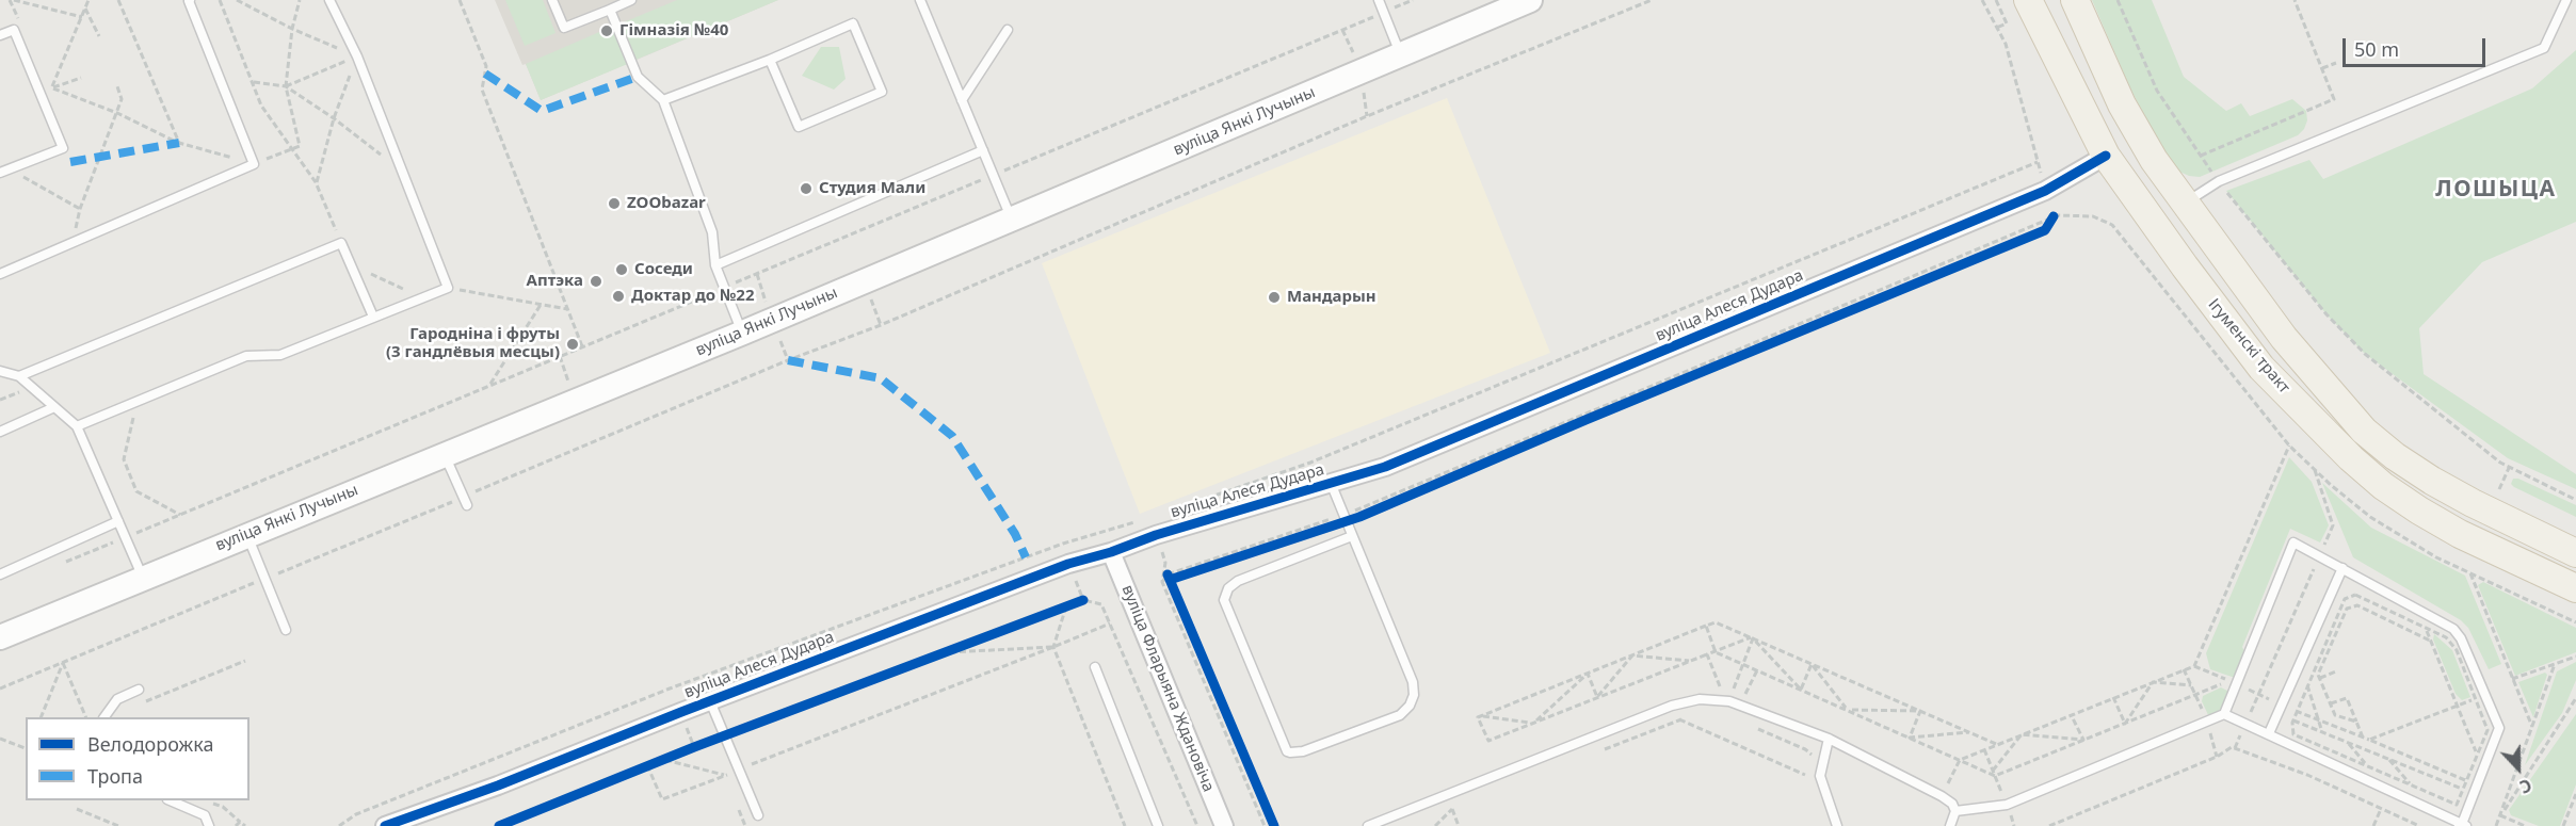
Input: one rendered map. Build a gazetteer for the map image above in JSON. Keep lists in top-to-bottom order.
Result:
{
  "streets": {
    "main road": ["вуліца Янкі Лучыны", "Ігуменскі тракт"],
    "street": ["вуліца Алеся Дудара", "вуліца Фларыяна Ждановіча"]
  },
  "crossings": [
    ["вуліца Алеся Дудара", "Ігуменскі тракт"],
    ["вуліца Алеся Дудара", "вуліца Фларыяна Ждановіча"]
  ],
  "districts": ["ЛОШЫЦА"],
  "places": [
    "Гімназія №40",
    "Студия Мали",
    "ZOObazar",
    "Соседи",
    "Аптэка",
    "Доктар до №22",
    "Мандарын",
    "Гародніна і фруты (3 гандлёвыя месцы)"
  ],
  "legend": ["Велодорожка", "Тропа"],
  "scale_bar": "50 m",
  "north": "bottom"
}
